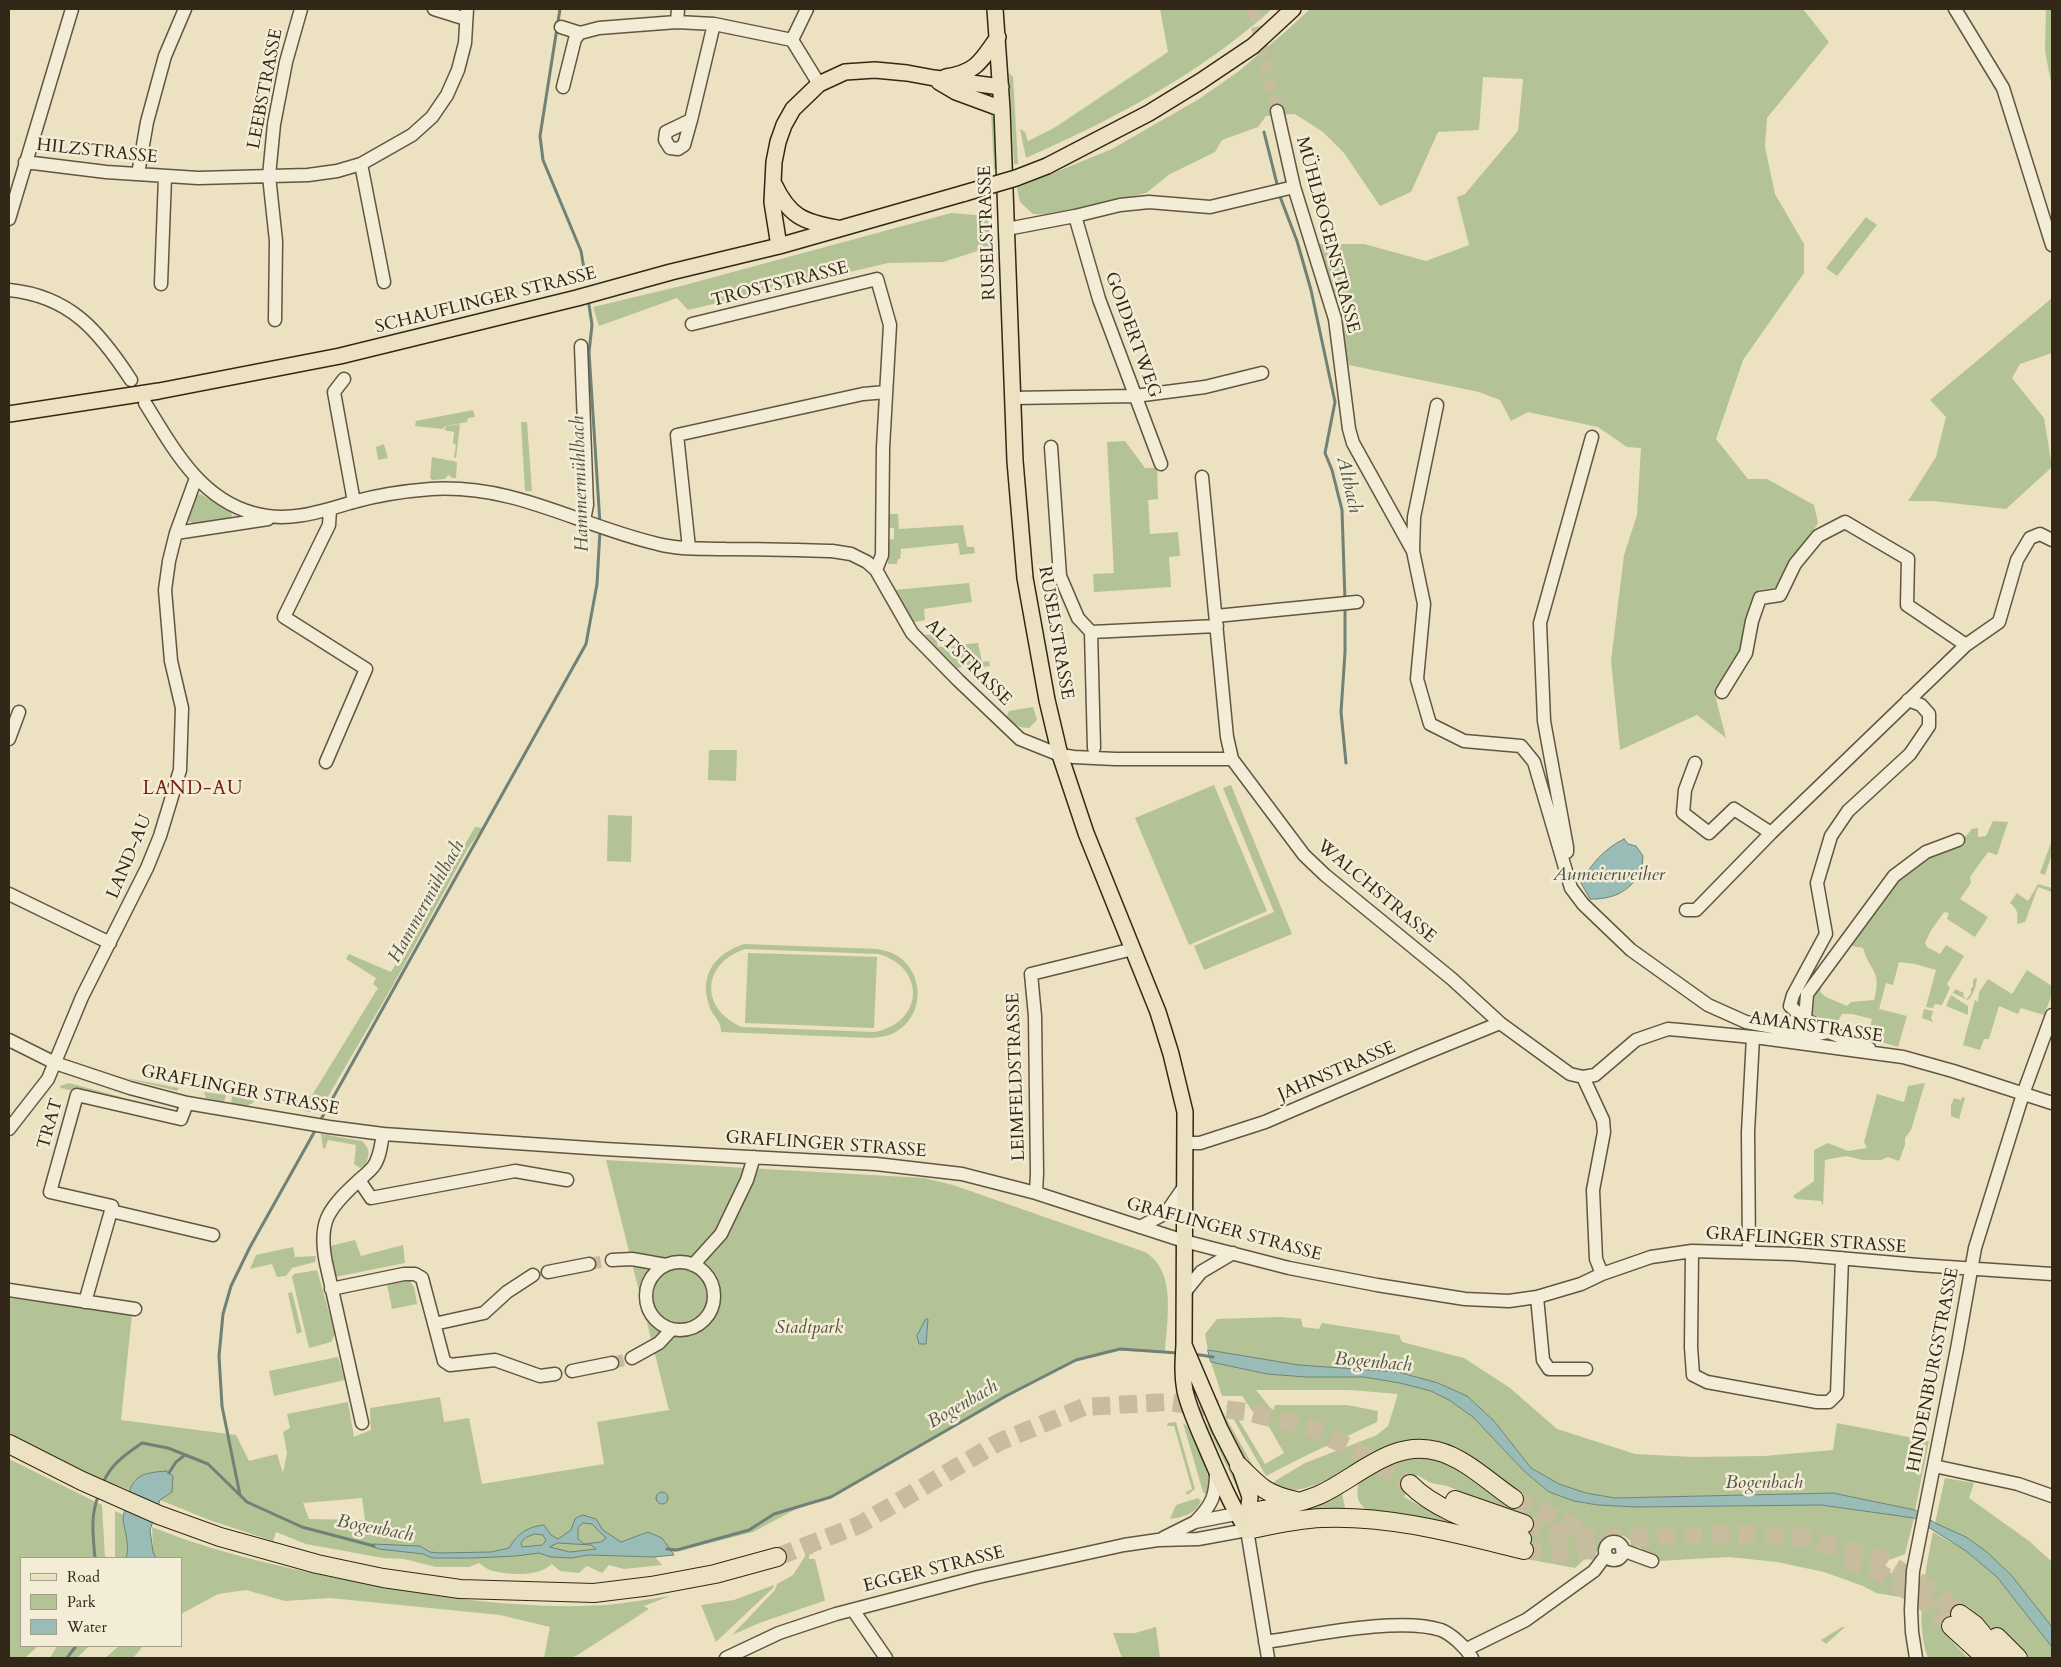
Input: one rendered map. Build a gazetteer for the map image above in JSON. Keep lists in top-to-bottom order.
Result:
{
  "streets": {
    "main road": ["RUSELSTRASSE", "SCHAUFLINGER STRASSE"],
    "street": [
      "LEEBSTRASSE",
      "HILZSTRASSE",
      "MÜHLBOGENSTRASSE",
      "TROSTSTRASSE",
      "GOIDERTWEG",
      "ALTSTRASSE",
      "LAND-AU",
      "WALCHSTRASSE",
      "AMANSTRASSE",
      "JAHNSTRASSE",
      "LEIMFELDSTRASSE",
      "GRAFLINGER STRASSE",
      "TRAT",
      "HINDENBURGSTRASSE",
      "EGGER STRASSE"
    ]
  },
  "crossings": [
    ["LEEBSTRASSE", "HILZSTRASSE"],
    ["RUSELSTRASSE", "ALTSTRASSE"],
    ["RUSELSTRASSE", "JAHNSTRASSE"],
    ["RUSELSTRASSE", "LEIMFELDSTRASSE"],
    ["RUSELSTRASSE", "GRAFLINGER STRASSE"],
    ["ALTSTRASSE", "WALCHSTRASSE"],
    ["LAND-AU", "GRAFLINGER STRASSE"],
    ["LAND-AU", "TRAT"],
    ["WALCHSTRASSE", "AMANSTRASSE"],
    ["WALCHSTRASSE", "JAHNSTRASSE"],
    ["AMANSTRASSE", "HINDENBURGSTRASSE"],
    ["LEIMFELDSTRASSE", "GRAFLINGER STRASSE"],
    ["GRAFLINGER STRASSE", "TRAT"],
    ["GRAFLINGER STRASSE", "HINDENBURGSTRASSE"]
  ],
  "districts": ["LAND-AU"],
  "water": [
    "Hammermühlbach",
    "Altbach",
    "Aumeierweiher",
    "Bogenbach"
  ],
  "parks": ["Stadtpark"],
  "legend": ["Road", "Park", "Water"]
}
